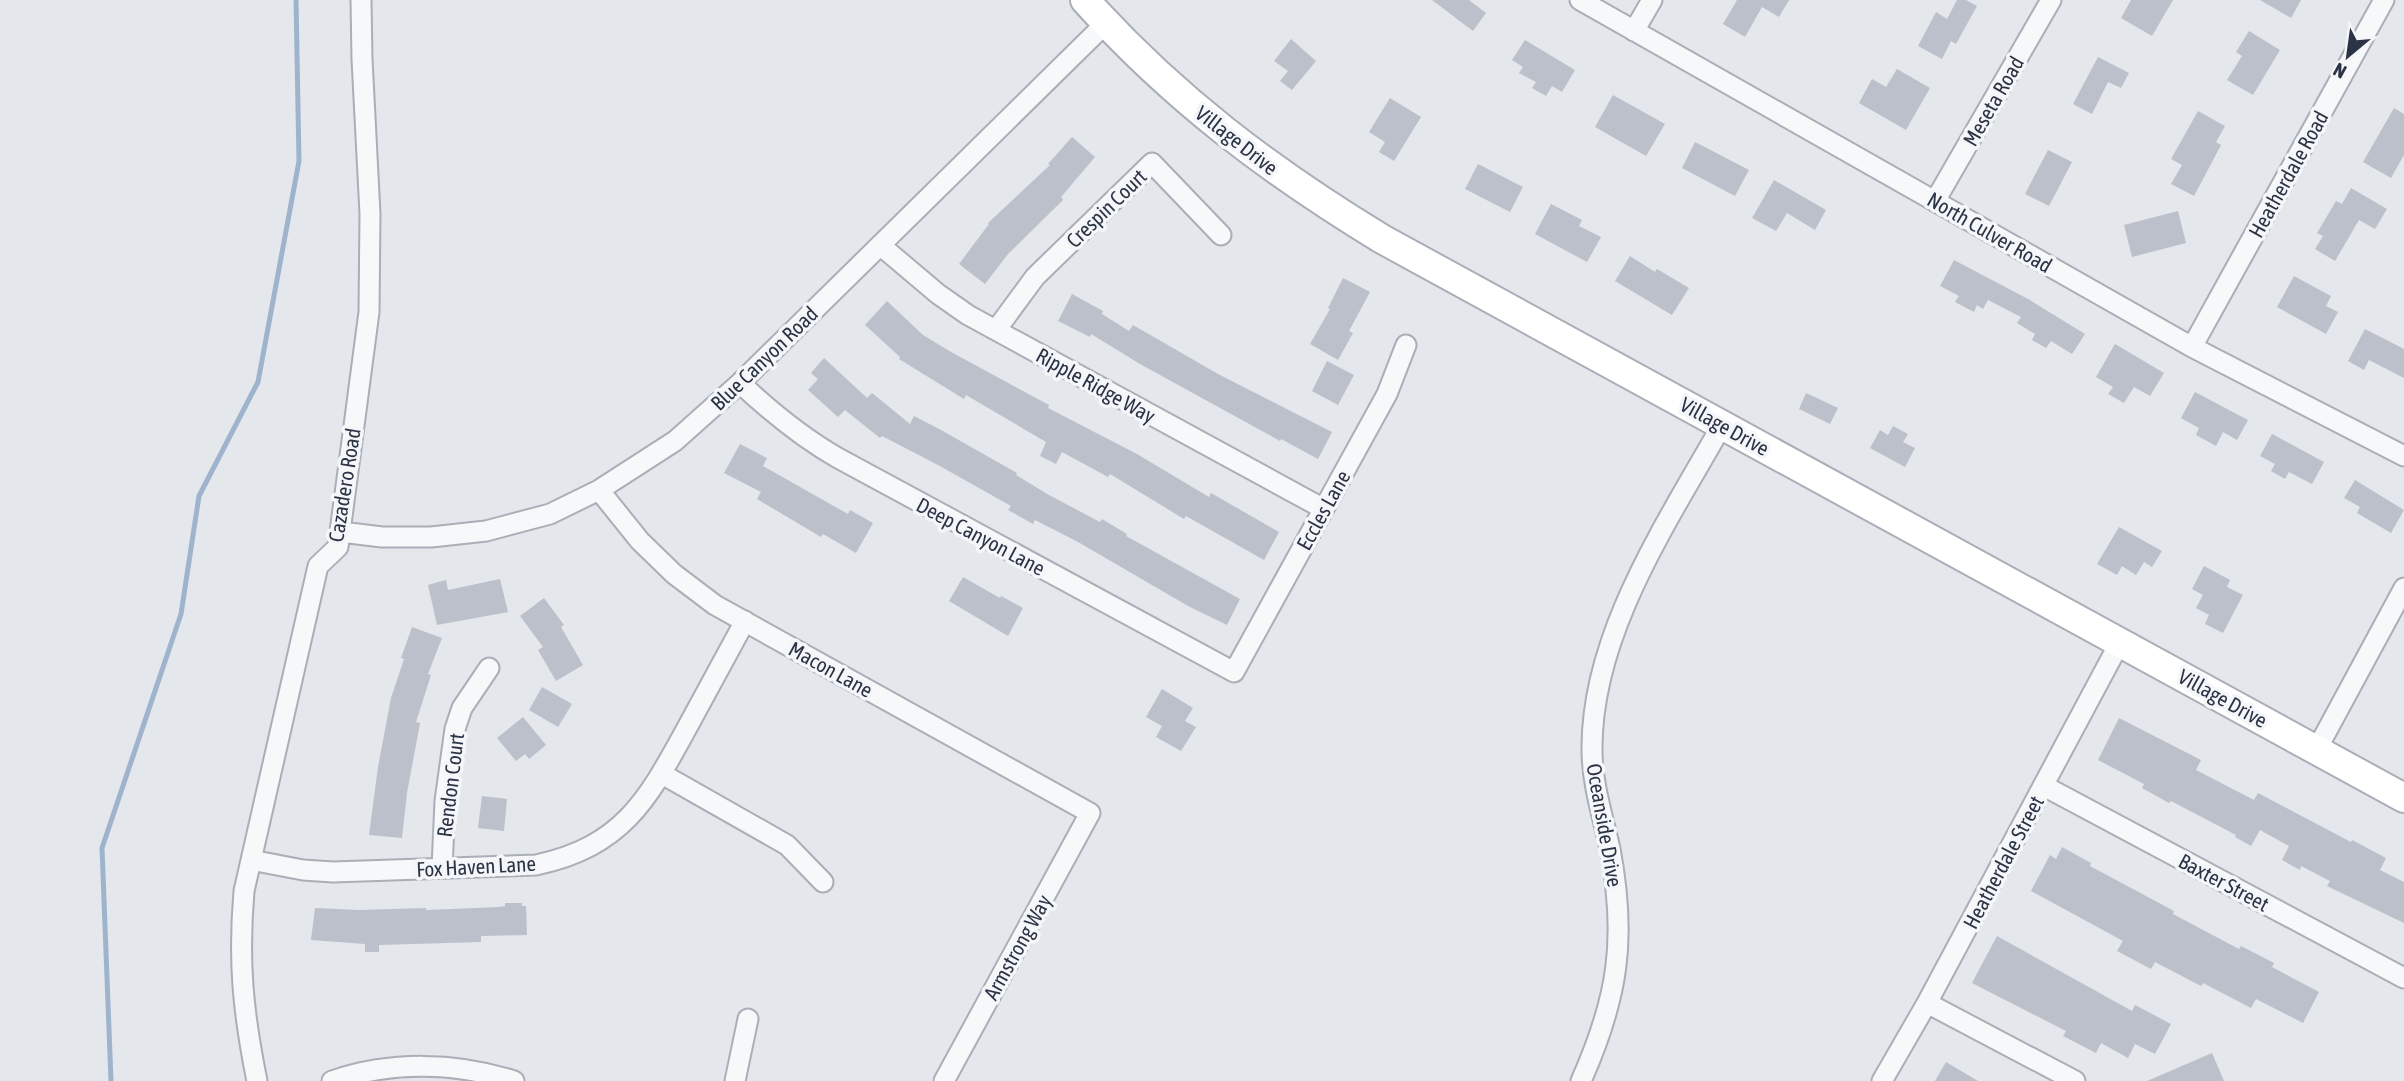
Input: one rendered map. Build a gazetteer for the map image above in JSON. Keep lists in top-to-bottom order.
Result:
{
  "streets": {
    "main road": ["Village Drive"],
    "street": [
      "Meseta Road",
      "Heatherdale Road",
      "Crespin Court",
      "North Culver Road",
      "Blue Canyon Road",
      "Ripple Ridge Way",
      "Cazadero Road",
      "Eccles Lane",
      "Deep Canyon Lane",
      "Macon Lane",
      "Rendon Court",
      "Oceanside Drive",
      "Heatherdale Street",
      "Fox Haven Lane",
      "Baxter Street",
      "Armstrong Way"
    ]
  },
  "crossings": [
    ["Meseta Road", "North Culver Road"],
    ["Village Drive", "Blue Canyon Road"],
    ["Village Drive", "Oceanside Drive"],
    ["Village Drive", "Heatherdale Street"],
    ["Heatherdale Road", "North Culver Road"],
    ["Crespin Court", "Ripple Ridge Way"],
    ["Blue Canyon Road", "Ripple Ridge Way"],
    ["Blue Canyon Road", "Cazadero Road"],
    ["Blue Canyon Road", "Deep Canyon Lane"],
    ["Blue Canyon Road", "Macon Lane"],
    ["Ripple Ridge Way", "Eccles Lane"],
    ["Cazadero Road", "Fox Haven Lane"],
    ["Eccles Lane", "Deep Canyon Lane"],
    ["Macon Lane", "Fox Haven Lane"],
    ["Macon Lane", "Armstrong Way"],
    ["Rendon Court", "Fox Haven Lane"],
    ["Heatherdale Street", "Baxter Street"]
  ],
  "north": "bottom left"
}
